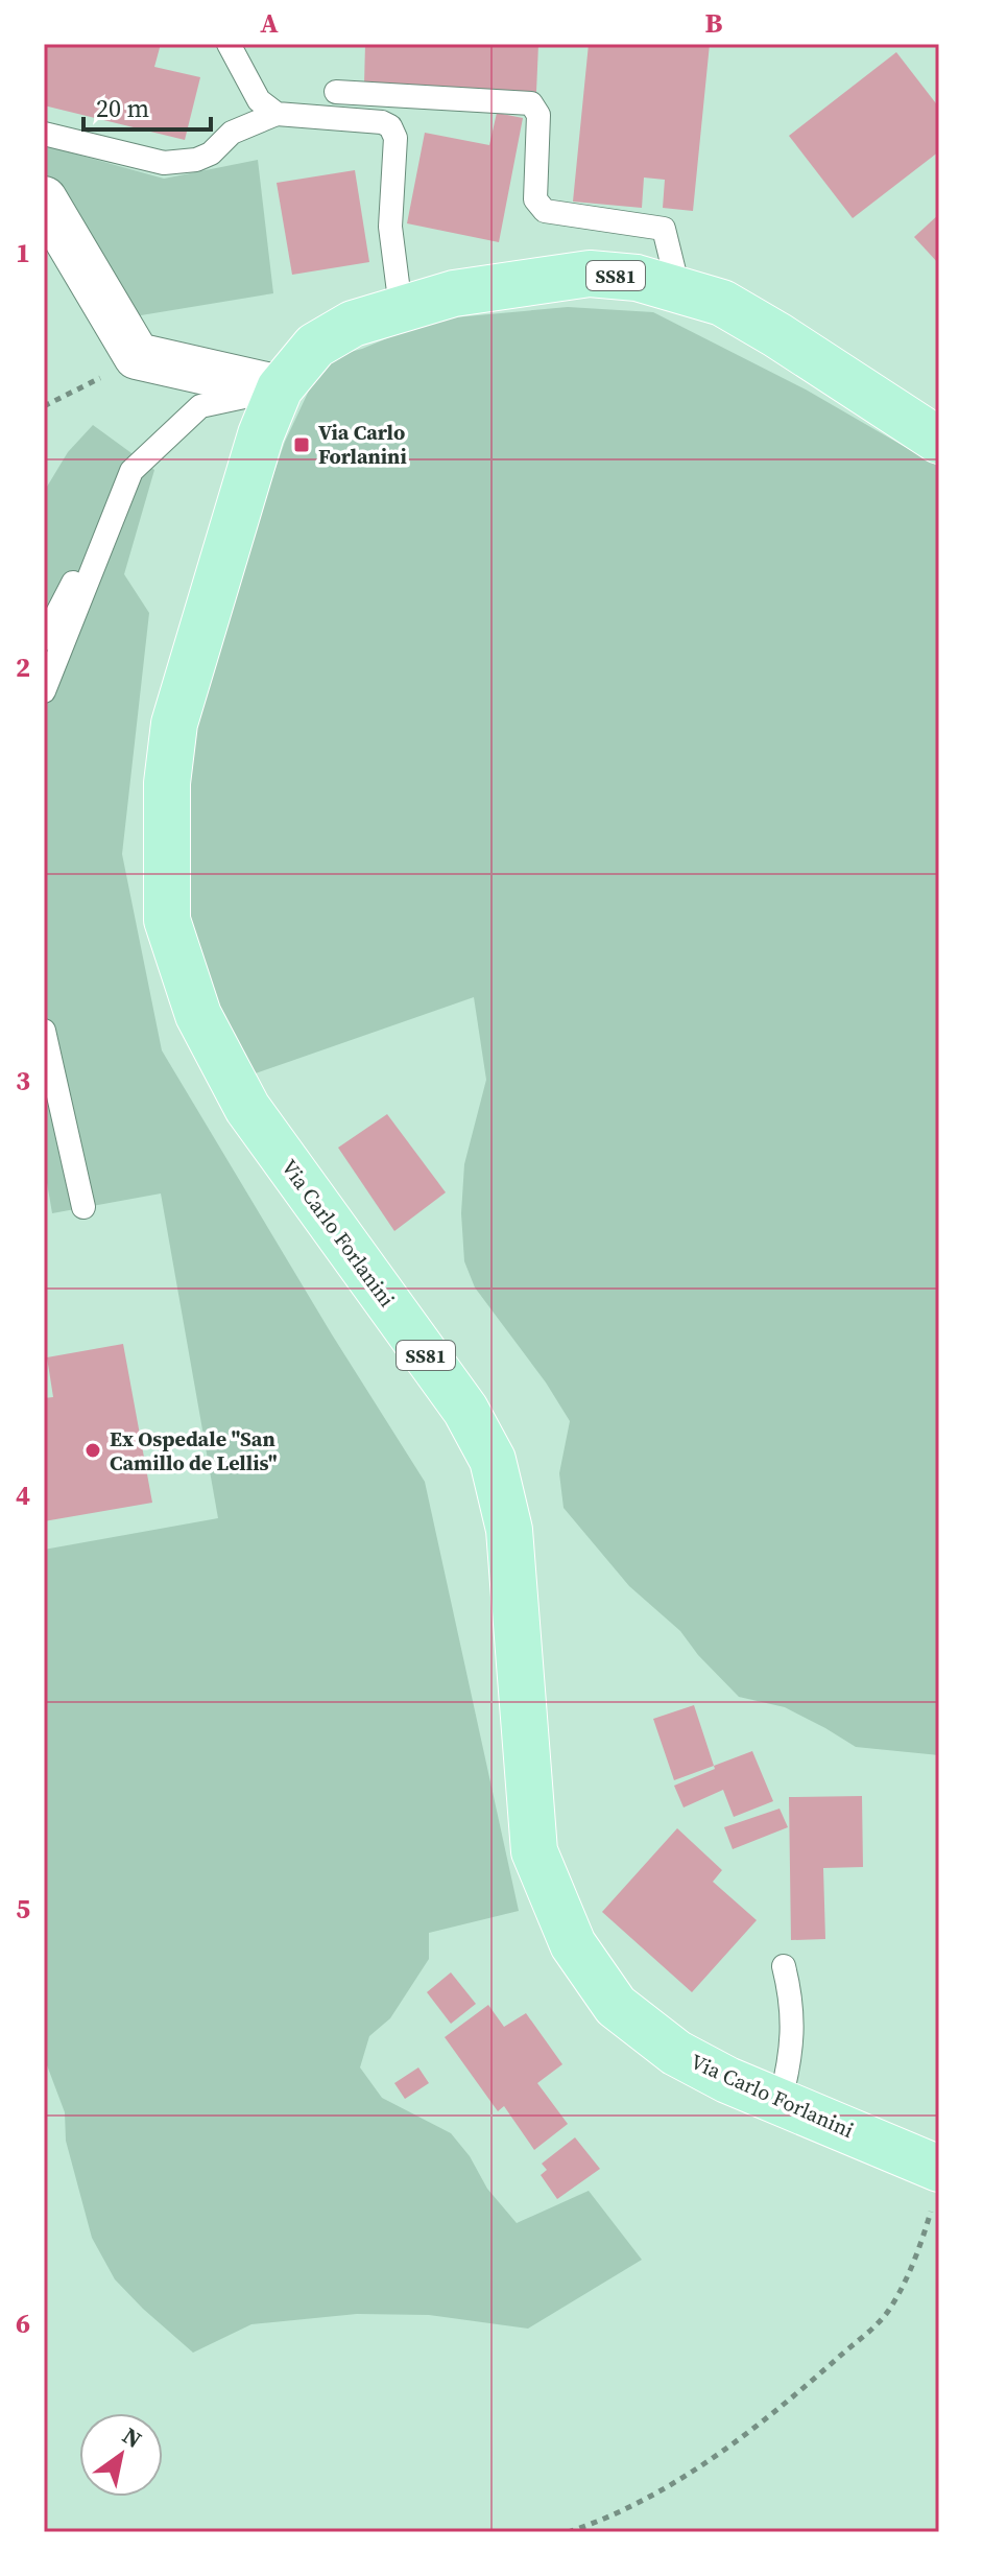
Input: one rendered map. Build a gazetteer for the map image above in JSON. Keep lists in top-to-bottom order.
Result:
{
  "streets": {
    "main road": ["SS81", "Via Carlo Forlanini"]
  },
  "places": {
    "transit": ["Via Carlo Forlanini"],
    "other": ["Ex Ospedale \"San Camillo de Lellis\""]
  },
  "scale_bar": "20 m",
  "north": "top right",
  "grid": {
    "columns": ["A", "B"],
    "rows": [
      "1",
      "2",
      "3",
      "4",
      "5",
      "6"
    ]
  }
}
